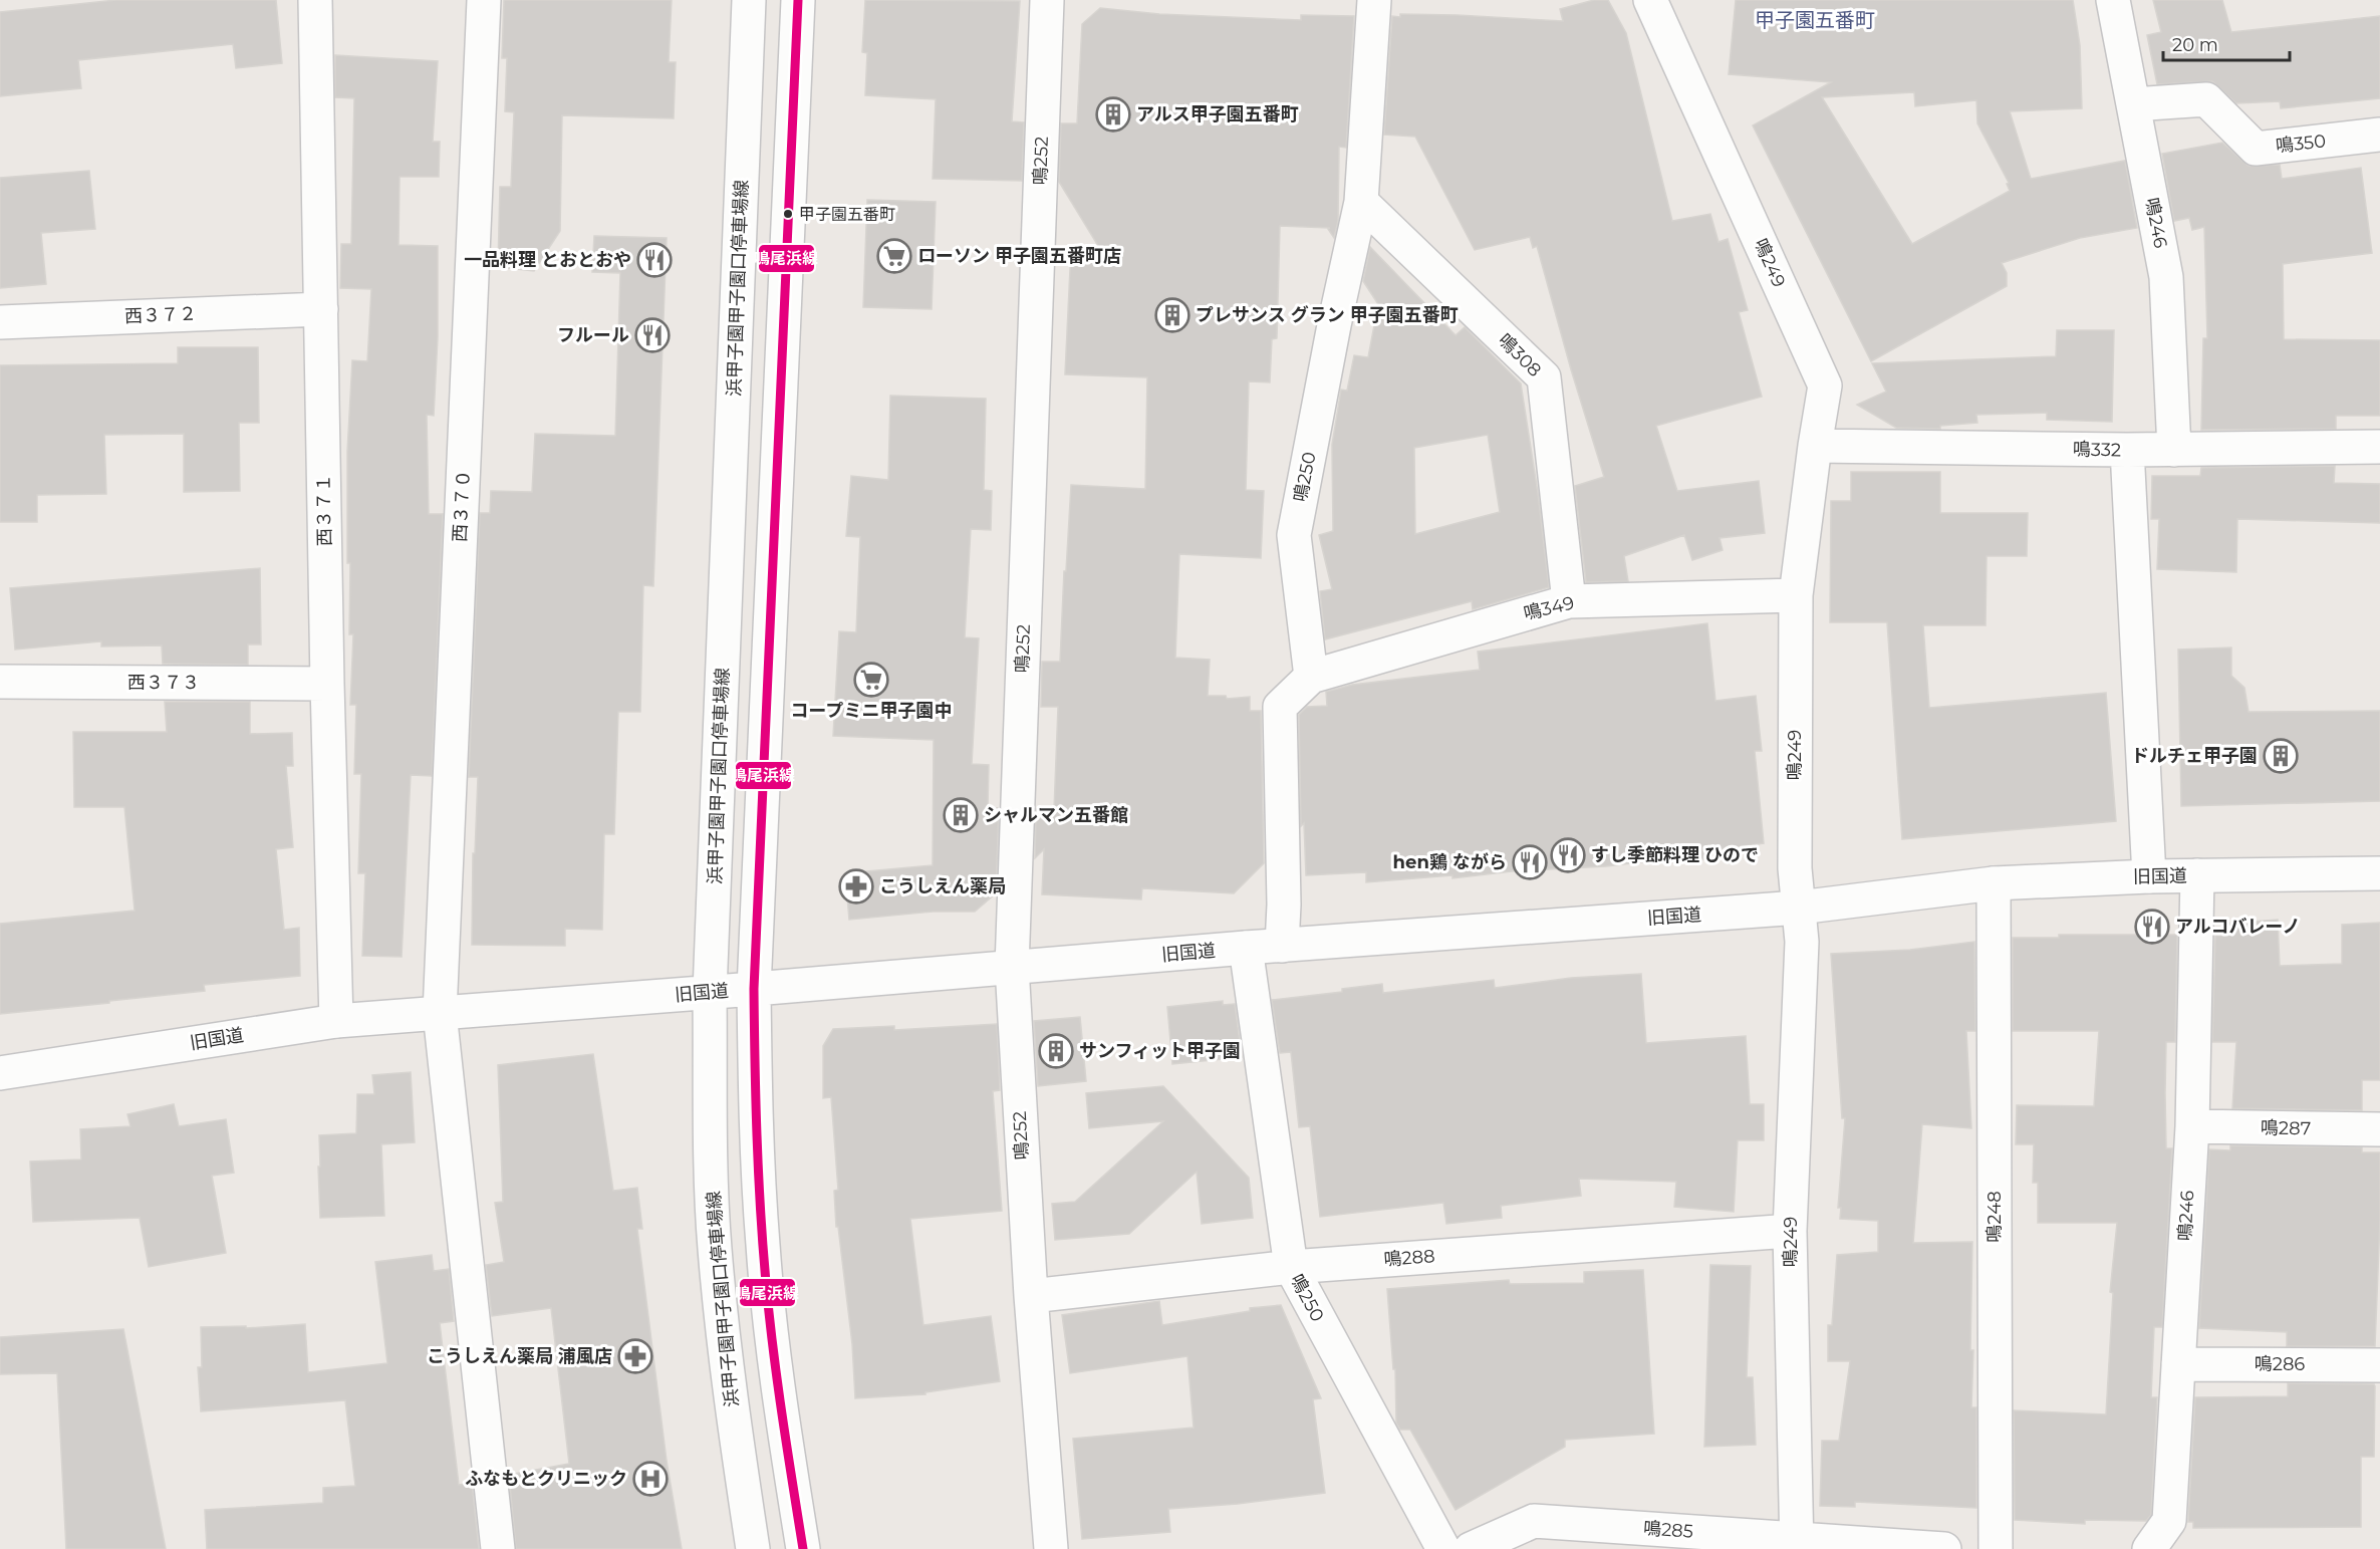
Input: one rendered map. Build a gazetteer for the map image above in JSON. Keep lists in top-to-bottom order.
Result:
{
  "streets": {
    "street": [
      "鳴350",
      "鳴252",
      "鳴246",
      "鳴249",
      "浜甲子園甲子園口停車場線",
      "西３７２",
      "鳴308",
      "鳴332",
      "鳴250",
      "西３７０",
      "西３７１",
      "鳴349",
      "西３７３",
      "旧国道",
      "鳴287",
      "鳴248",
      "鳴288",
      "鳴286",
      "鳴285"
    ]
  },
  "crossings": [
    ["鳴350", "鳴246"],
    ["鳴252", "旧国道"],
    ["鳴252", "鳴288"],
    ["鳴246", "鳴332"],
    ["鳴246", "旧国道"],
    ["鳴246", "鳴287"],
    ["鳴246", "鳴286"],
    ["鳴249", "鳴332"],
    ["鳴249", "鳴349"],
    ["鳴249", "旧国道"],
    ["鳴249", "鳴288"],
    ["鳴249", "鳴285"],
    ["浜甲子園甲子園口停車場線", "旧国道"],
    ["西３７２", "西３７１"],
    ["鳴308", "鳴250"],
    ["鳴308", "鳴349"],
    ["鳴250", "鳴349"],
    ["鳴250", "旧国道"],
    ["鳴250", "鳴288"],
    ["西３７０", "旧国道"],
    ["西３７１", "西３７３"],
    ["西３７１", "旧国道"],
    ["旧国道", "鳴248"]
  ],
  "districts": ["甲子園五番町"],
  "places": {
    "building": [
      "アルス甲子園五番町",
      "プレサンス グラン 甲子園五番町",
      "ドルチェ甲子園",
      "シャルマン五番館",
      "サンフィット甲子園"
    ],
    "other": ["甲子園五番町"],
    "supermarket": ["ローソン 甲子園五番町店", "コープミニ甲子園中"],
    "restaurant": [
      "一品料理 とおとおや",
      "フルール",
      "すし季節料理 ひので",
      "hen鶏 ながら",
      "アルコバレーノ"
    ],
    "pharmacy": ["こうしえん薬局", "こうしえん薬局 浦風店"],
    "hospital": ["ふなもとクリニック"]
  },
  "lines": ["transit line 鳴尾浜線"],
  "scale_bar": "20 m"
}
